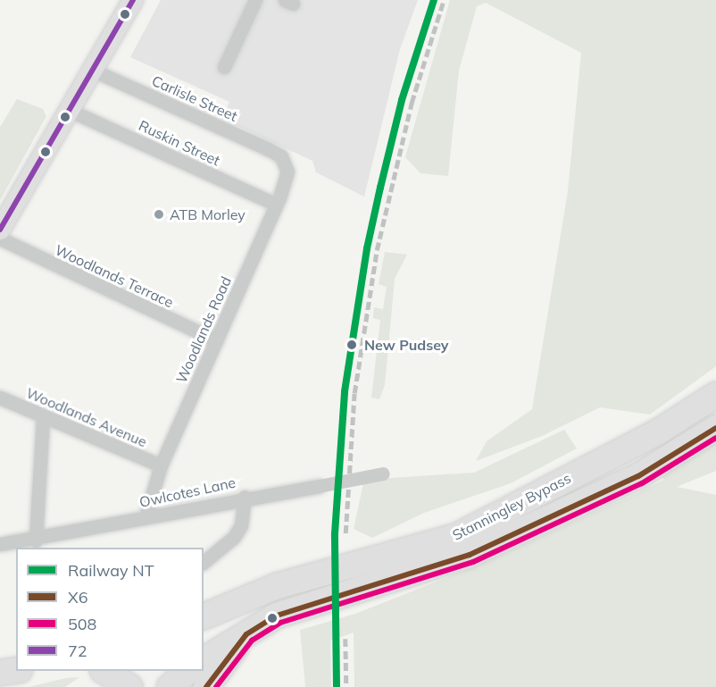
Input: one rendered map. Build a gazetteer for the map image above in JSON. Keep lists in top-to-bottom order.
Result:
{
  "streets": {
    "highway": ["Stanningley Bypass"],
    "street": [
      "Carlisle Street",
      "Ruskin Street",
      "Woodlands Terrace",
      "Woodlands Road",
      "Woodlands Avenue",
      "Owlcotes Lane"
    ]
  },
  "crossings": [
    ["Carlisle Street", "Woodlands Road"],
    ["Ruskin Street", "Woodlands Road"],
    ["Woodlands Terrace", "Woodlands Road"],
    ["Woodlands Road", "Woodlands Avenue"],
    ["Woodlands Road", "Owlcotes Lane"]
  ],
  "places": ["ATB Morley", "New Pudsey"],
  "lines": [
    "rail line NT",
    "transit line 72",
    "transit line X6",
    "transit line 508"
  ],
  "legend": [
    "Railway NT",
    "X6",
    "508",
    "72"
  ]
}
